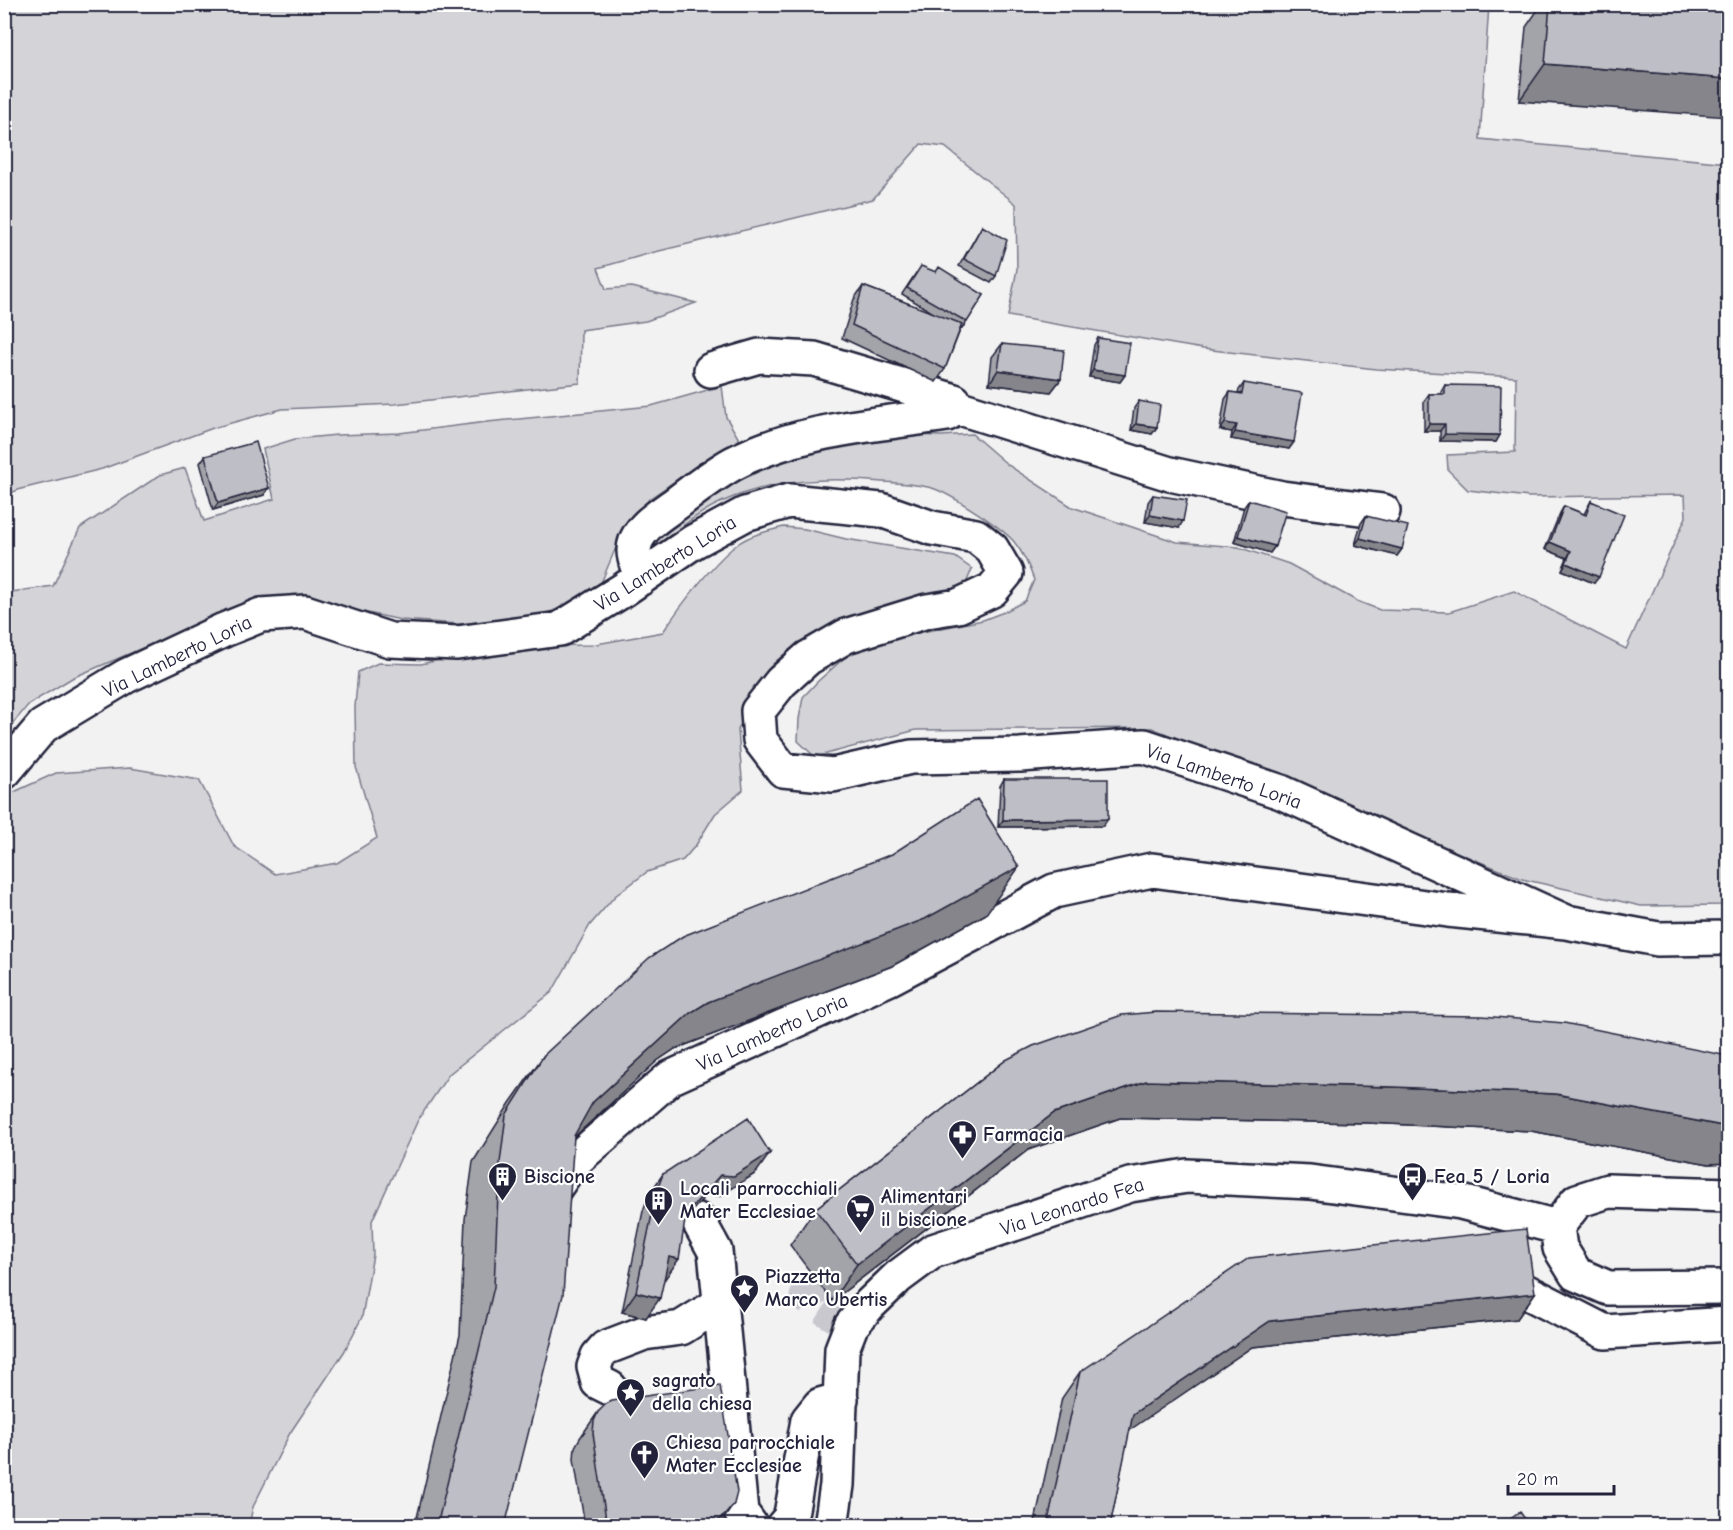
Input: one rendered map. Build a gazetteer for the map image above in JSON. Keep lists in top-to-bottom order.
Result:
{
  "streets": {
    "street": ["Via Lamberto Loria", "Via Leonardo Fea"]
  },
  "places": {
    "pharmacy": ["Farmacia"],
    "building": ["Biscione", "Locali parrocchiali Mater Ecclesiae"],
    "bus stop": ["Fea 5 / Loria"],
    "supermarket": ["Alimentari il biscione"],
    "place": ["Piazzetta Marco Ubertis", "sagrato della chiesa"],
    "church": ["Chiesa parrocchiale Mater Ecclesiae"]
  },
  "scale_bar": "20 m"
}
